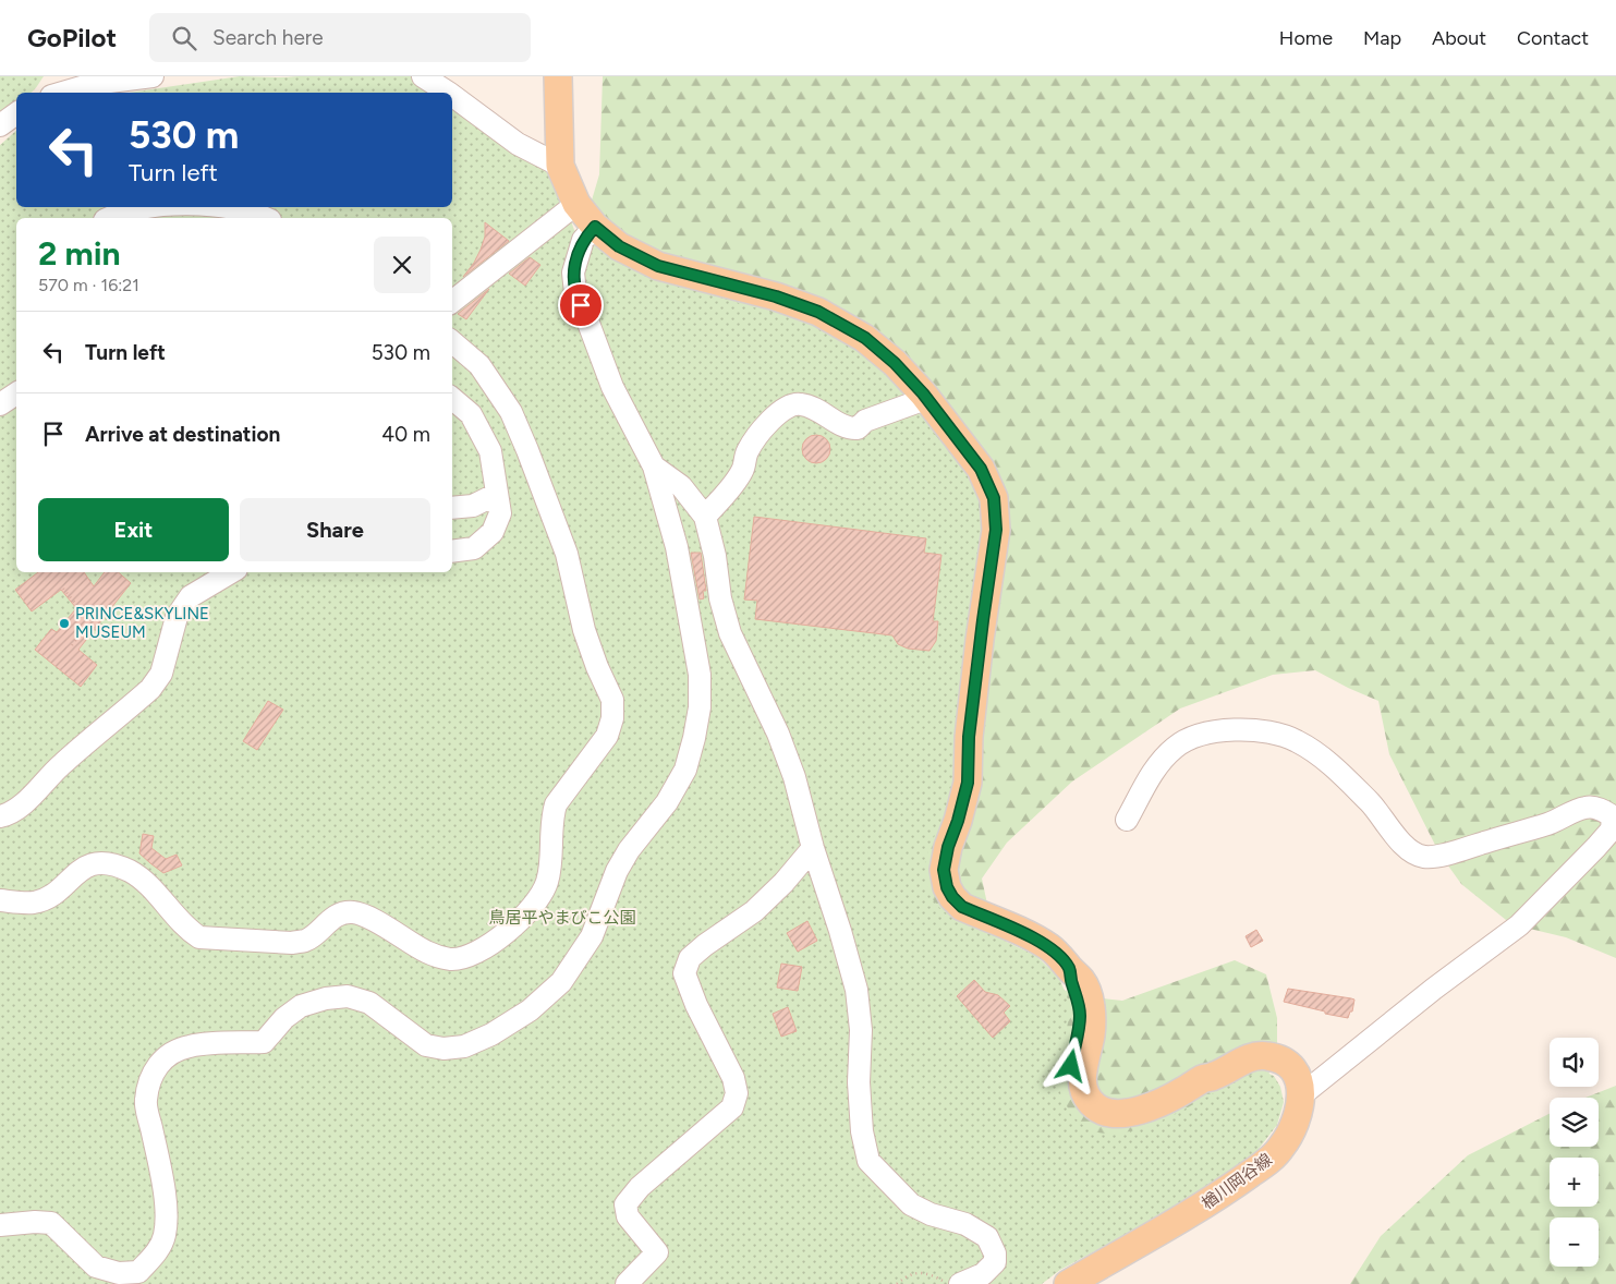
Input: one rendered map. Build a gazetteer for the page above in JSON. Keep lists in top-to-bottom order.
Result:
{
  "streets": {
    "main road": ["楢川岡谷線"]
  },
  "parks": ["鳥居平やまびこ公園"],
  "places": ["PRINCE&SKYLINE MUSEUM"],
  "page": {
    "header": "GoPilot",
    "search": "Search here",
    "nav": [
      "Home",
      "Map",
      "About",
      "Contact"
    ],
    "turn": ["530 m", "Turn left"],
    "heading": ["2 min", "570 m · 16:21"],
    "list": [
      {
        "name": "Turn left",
        "value": "530 m"
      },
      {
        "name": "Arrive at destination",
        "value": "40 m"
      }
    ],
    "buttons": ["Exit", "Share"],
    "map_buttons": ["+", "−"]
  }
}
